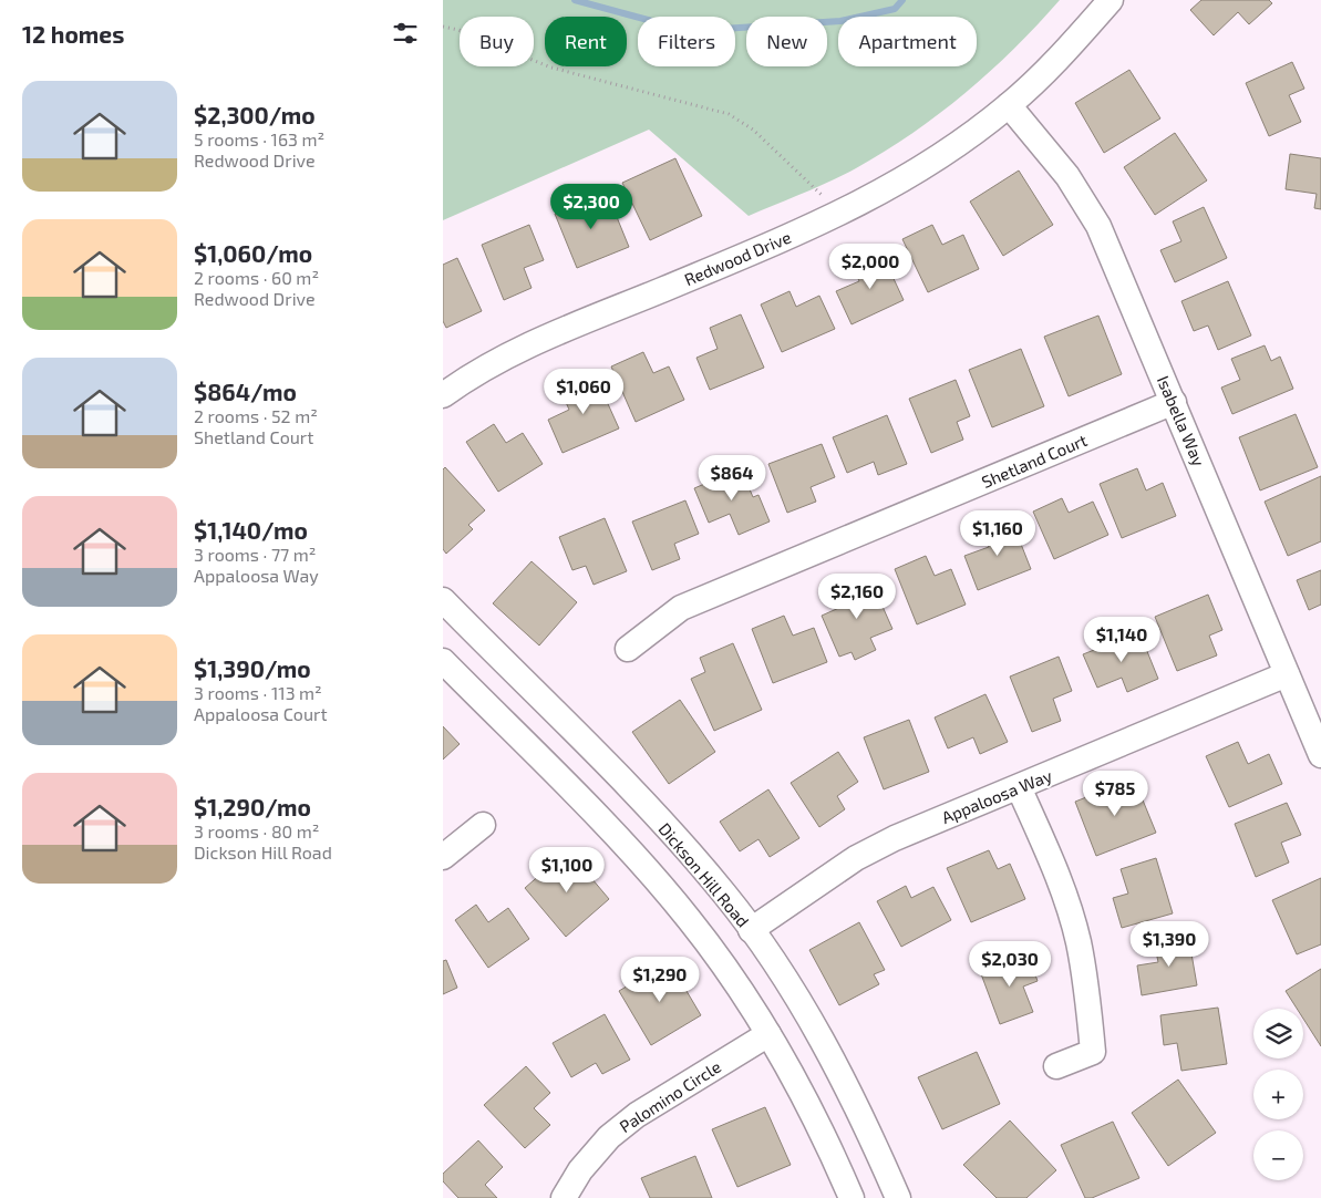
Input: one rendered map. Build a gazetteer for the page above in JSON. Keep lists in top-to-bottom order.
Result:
{
  "streets": {
    "street": [
      "Redwood Drive",
      "Isabella Way",
      "Shetland Court",
      "Appaloosa Way",
      "Dickson Hill Road",
      "Palomino Circle"
    ]
  },
  "crossings": [
    ["Redwood Drive", "Isabella Way"],
    ["Isabella Way", "Shetland Court"],
    ["Isabella Way", "Appaloosa Way"],
    ["Appaloosa Way", "Dickson Hill Road"]
  ],
  "page": {
    "heading": "12 homes",
    "chip": [
      "Buy",
      "Rent",
      "Filters",
      "New",
      "Apartment"
    ],
    "list": [
      {
        "name": "$2,300/mo",
        "note": "5 rooms · 163 m² · Redwood Drive"
      },
      {
        "name": "$1,060/mo",
        "note": "2 rooms · 60 m² · Redwood Drive"
      },
      {
        "name": "$864/mo",
        "note": "2 rooms · 52 m² · Shetland Court"
      },
      {
        "name": "$1,140/mo",
        "note": "3 rooms · 77 m² · Appaloosa Way"
      },
      {
        "name": "$1,390/mo",
        "note": "3 rooms · 113 m² · Appaloosa Court"
      },
      {
        "name": "$1,290/mo",
        "note": "3 rooms · 80 m² · Dickson Hill Road"
      }
    ],
    "price": [
      "$2,300",
      "$2,000",
      "$1,060",
      "$864",
      "$1,160",
      "$2,160",
      "$1,140",
      "$785",
      "$1,100",
      "$1,390",
      "$2,030",
      "$1,290"
    ],
    "map_buttons": ["+", "−"]
  }
}
